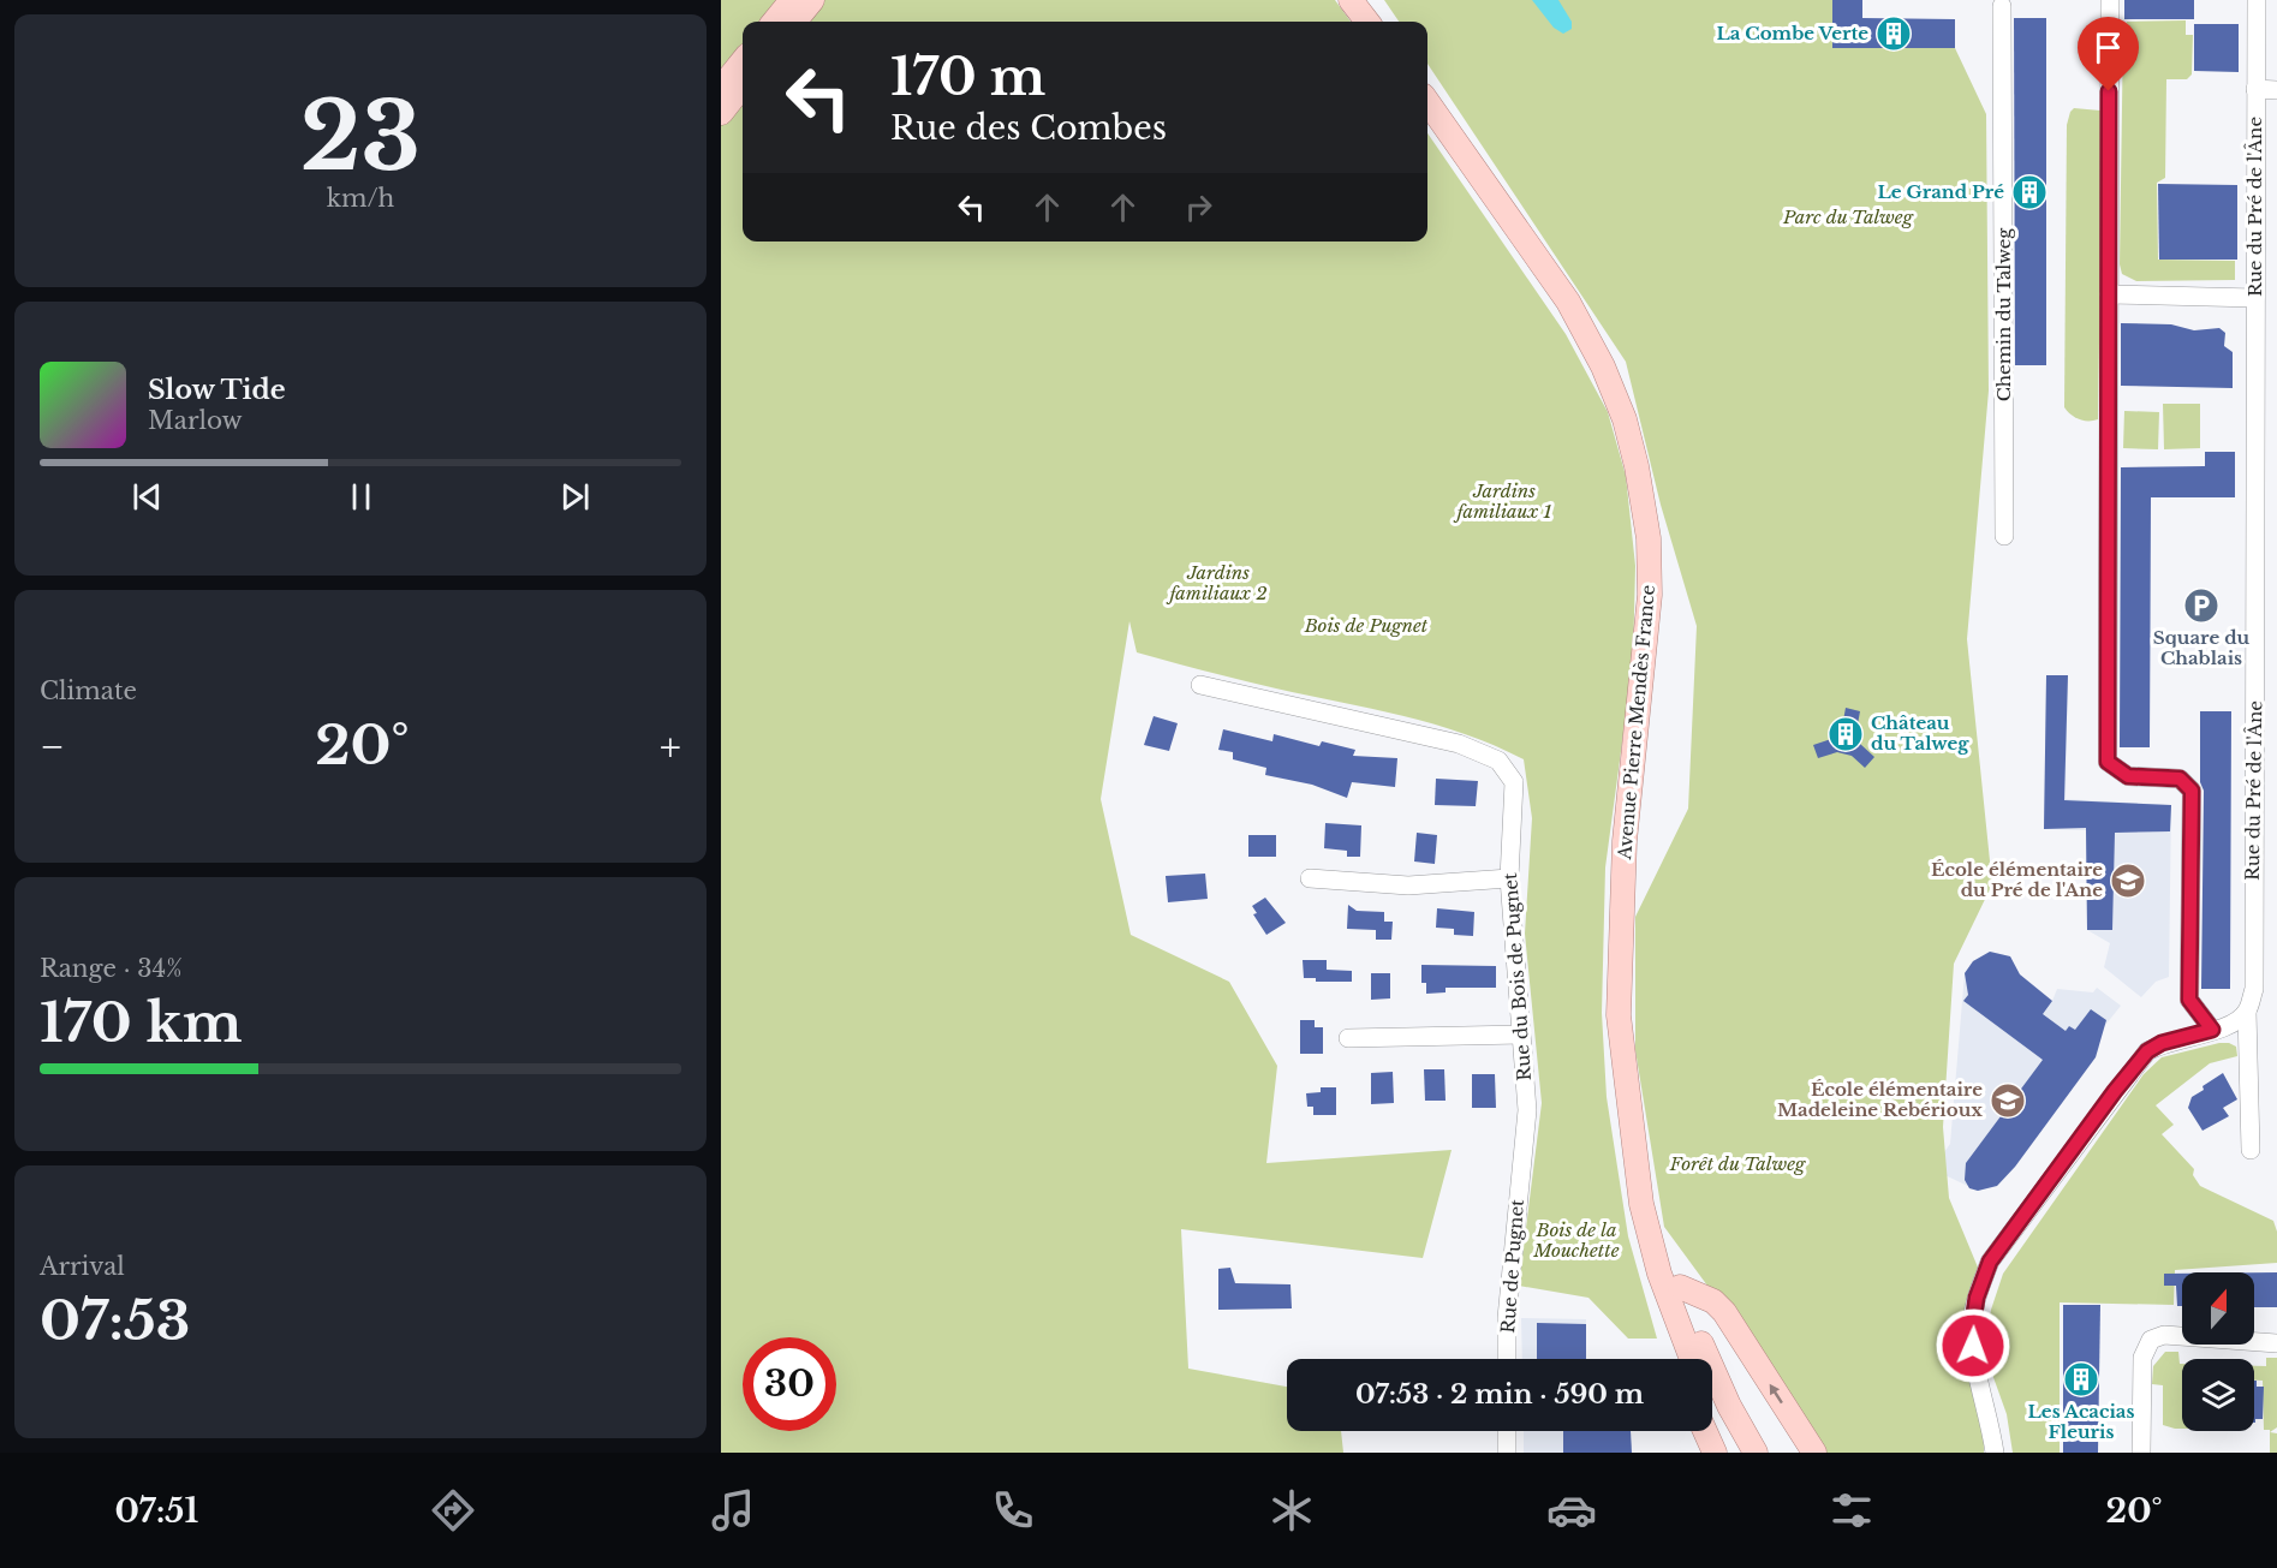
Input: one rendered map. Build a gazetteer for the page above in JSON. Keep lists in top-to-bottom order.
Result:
{
  "streets": {
    "main road": ["Avenue Pierre Mendès France"],
    "street": [
      "Rue du Pré de l'Âne",
      "Chemin du Talweg",
      "Rue du Bois de Pugnet",
      "Rue de Pugnet"
    ]
  },
  "crossings": [
    ["Rue du Bois de Pugnet", "Rue de Pugnet"]
  ],
  "parks": [
    "Parc du Talweg",
    "Jardins familiaux 1",
    "Jardins familiaux 2",
    "Bois de Pugnet",
    "Forêt du Talweg",
    "Bois de la Mouchette"
  ],
  "places": {
    "building": [
      "La Combe Verte",
      "Le Grand Pré",
      "Château du Talweg",
      "Les Acacias Fleuris"
    ],
    "parking": ["Square du Chablais"],
    "school or university": ["École élémentaire du Pré de l'Ane", "École élémentaire Madeleine Rebérioux"]
  },
  "north": "top",
  "page": {
    "tile": [
      ["23", "km/h"],
      "Climate",
      ["Range · 34%", "170 km"],
      ["Arrival", "07:53"]
    ],
    "turn": ["170 m", "Rue des Combes"],
    "song": ["Slow Tide", "Marlow"],
    "heat": ["−", "20°", "+"],
    "limit": "30",
    "trip": "07:53 · 2 min · 590 m",
    "tabs": ["07:51", "20°"]
  }
}
